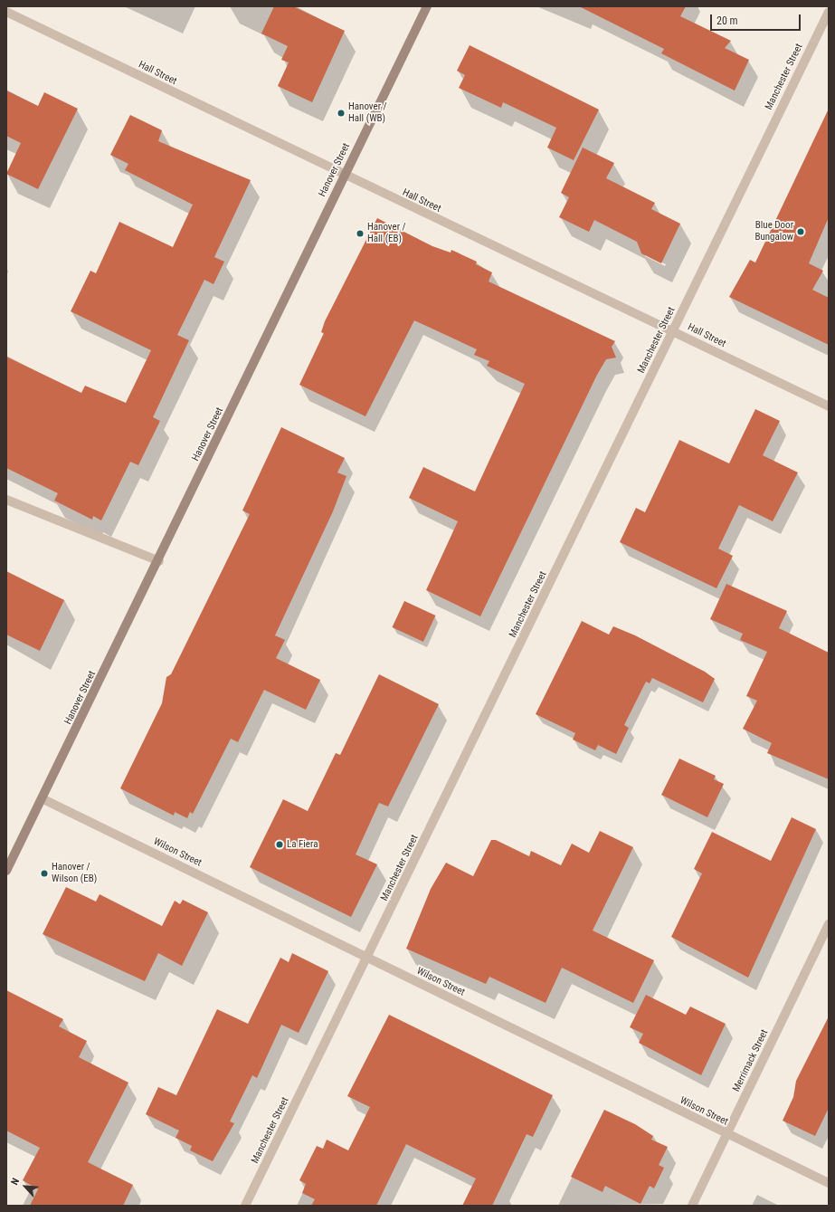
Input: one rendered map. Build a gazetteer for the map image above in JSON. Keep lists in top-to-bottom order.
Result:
{
  "streets": {
    "street": [
      "Hall Street",
      "Manchester Street",
      "Hanover Street",
      "Wilson Street",
      "Merrimack Street"
    ]
  },
  "crossings": [
    ["Hall Street", "Manchester Street"],
    ["Hall Street", "Hanover Street"],
    ["Manchester Street", "Wilson Street"],
    ["Hanover Street", "Wilson Street"],
    ["Wilson Street", "Merrimack Street"]
  ],
  "places": [
    "Hanover / Hall (WB)",
    "Blue Door Bungalow",
    "Hanover / Hall (EB)",
    "La Fiera",
    "Hanover / Wilson (EB)"
  ],
  "scale_bar": "20 m",
  "north": "top left"
}
